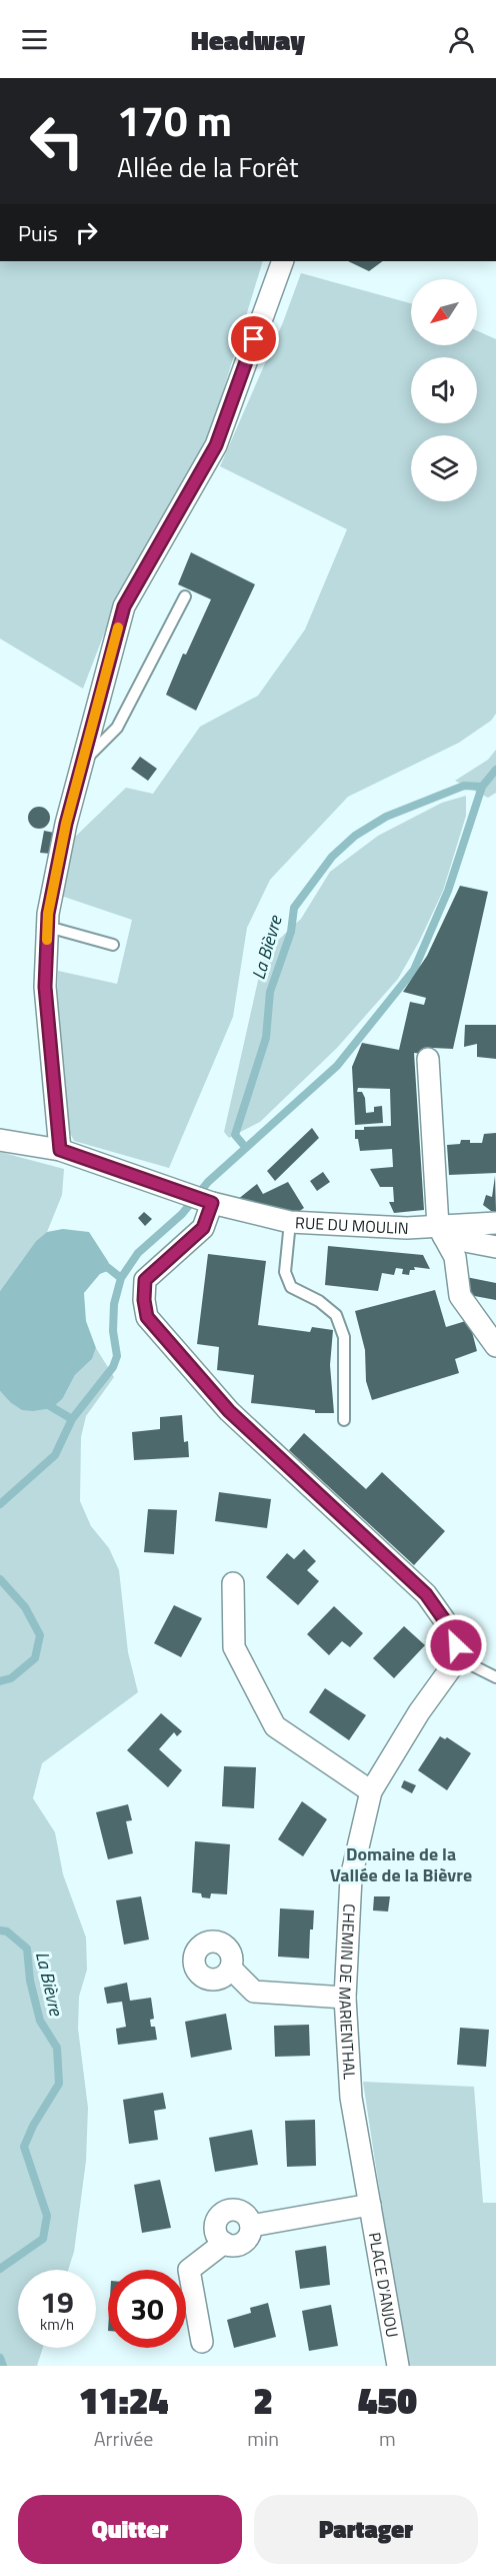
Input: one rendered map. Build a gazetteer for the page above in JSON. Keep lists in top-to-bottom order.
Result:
{
  "streets": {
    "street": ["RUE DU MOULIN", "CHEMIN DE MARIENTHAL", "PLACE D'ANJOU"]
  },
  "crossings": [
    ["CHEMIN DE MARIENTHAL", "PLACE D'ANJOU"]
  ],
  "districts": ["Domaine de la Vallée de la Bièvre"],
  "water": ["La Bièvre"],
  "north": "bottom left",
  "page": {
    "header": "Headway",
    "turn": ["170 m", "Allée de la Forêt"],
    "then": "Puis",
    "speed": "19 km/h",
    "limit": "30",
    "eta": [
      "11:24",
      "Arrivée",
      "2",
      "min",
      "450",
      "m"
    ],
    "buttons": ["Quitter", "Partager"]
  }
}
